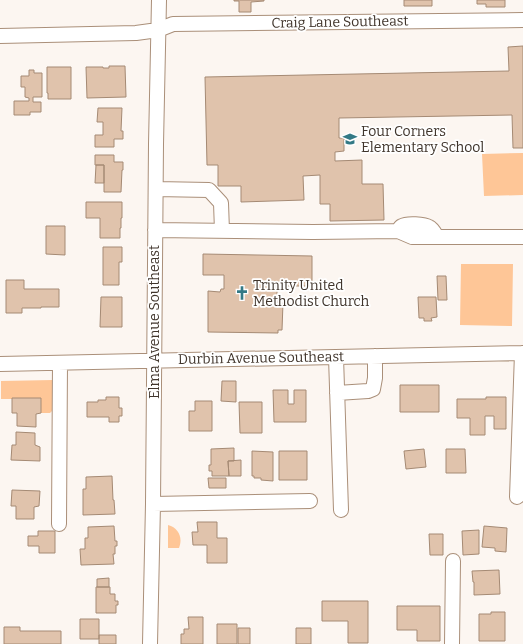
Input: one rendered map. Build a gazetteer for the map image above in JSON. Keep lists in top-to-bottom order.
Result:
{
  "streets": {
    "street": ["Craig Lane Southeast", "Elma Avenue Southeast", "Durbin Avenue Southeast"]
  },
  "crossings": [
    ["Craig Lane Southeast", "Elma Avenue Southeast"],
    ["Elma Avenue Southeast", "Durbin Avenue Southeast"]
  ],
  "places": {
    "school or university": ["Four Corners Elementary School"],
    "church": ["Trinity United Methodist Church"]
  }
}
